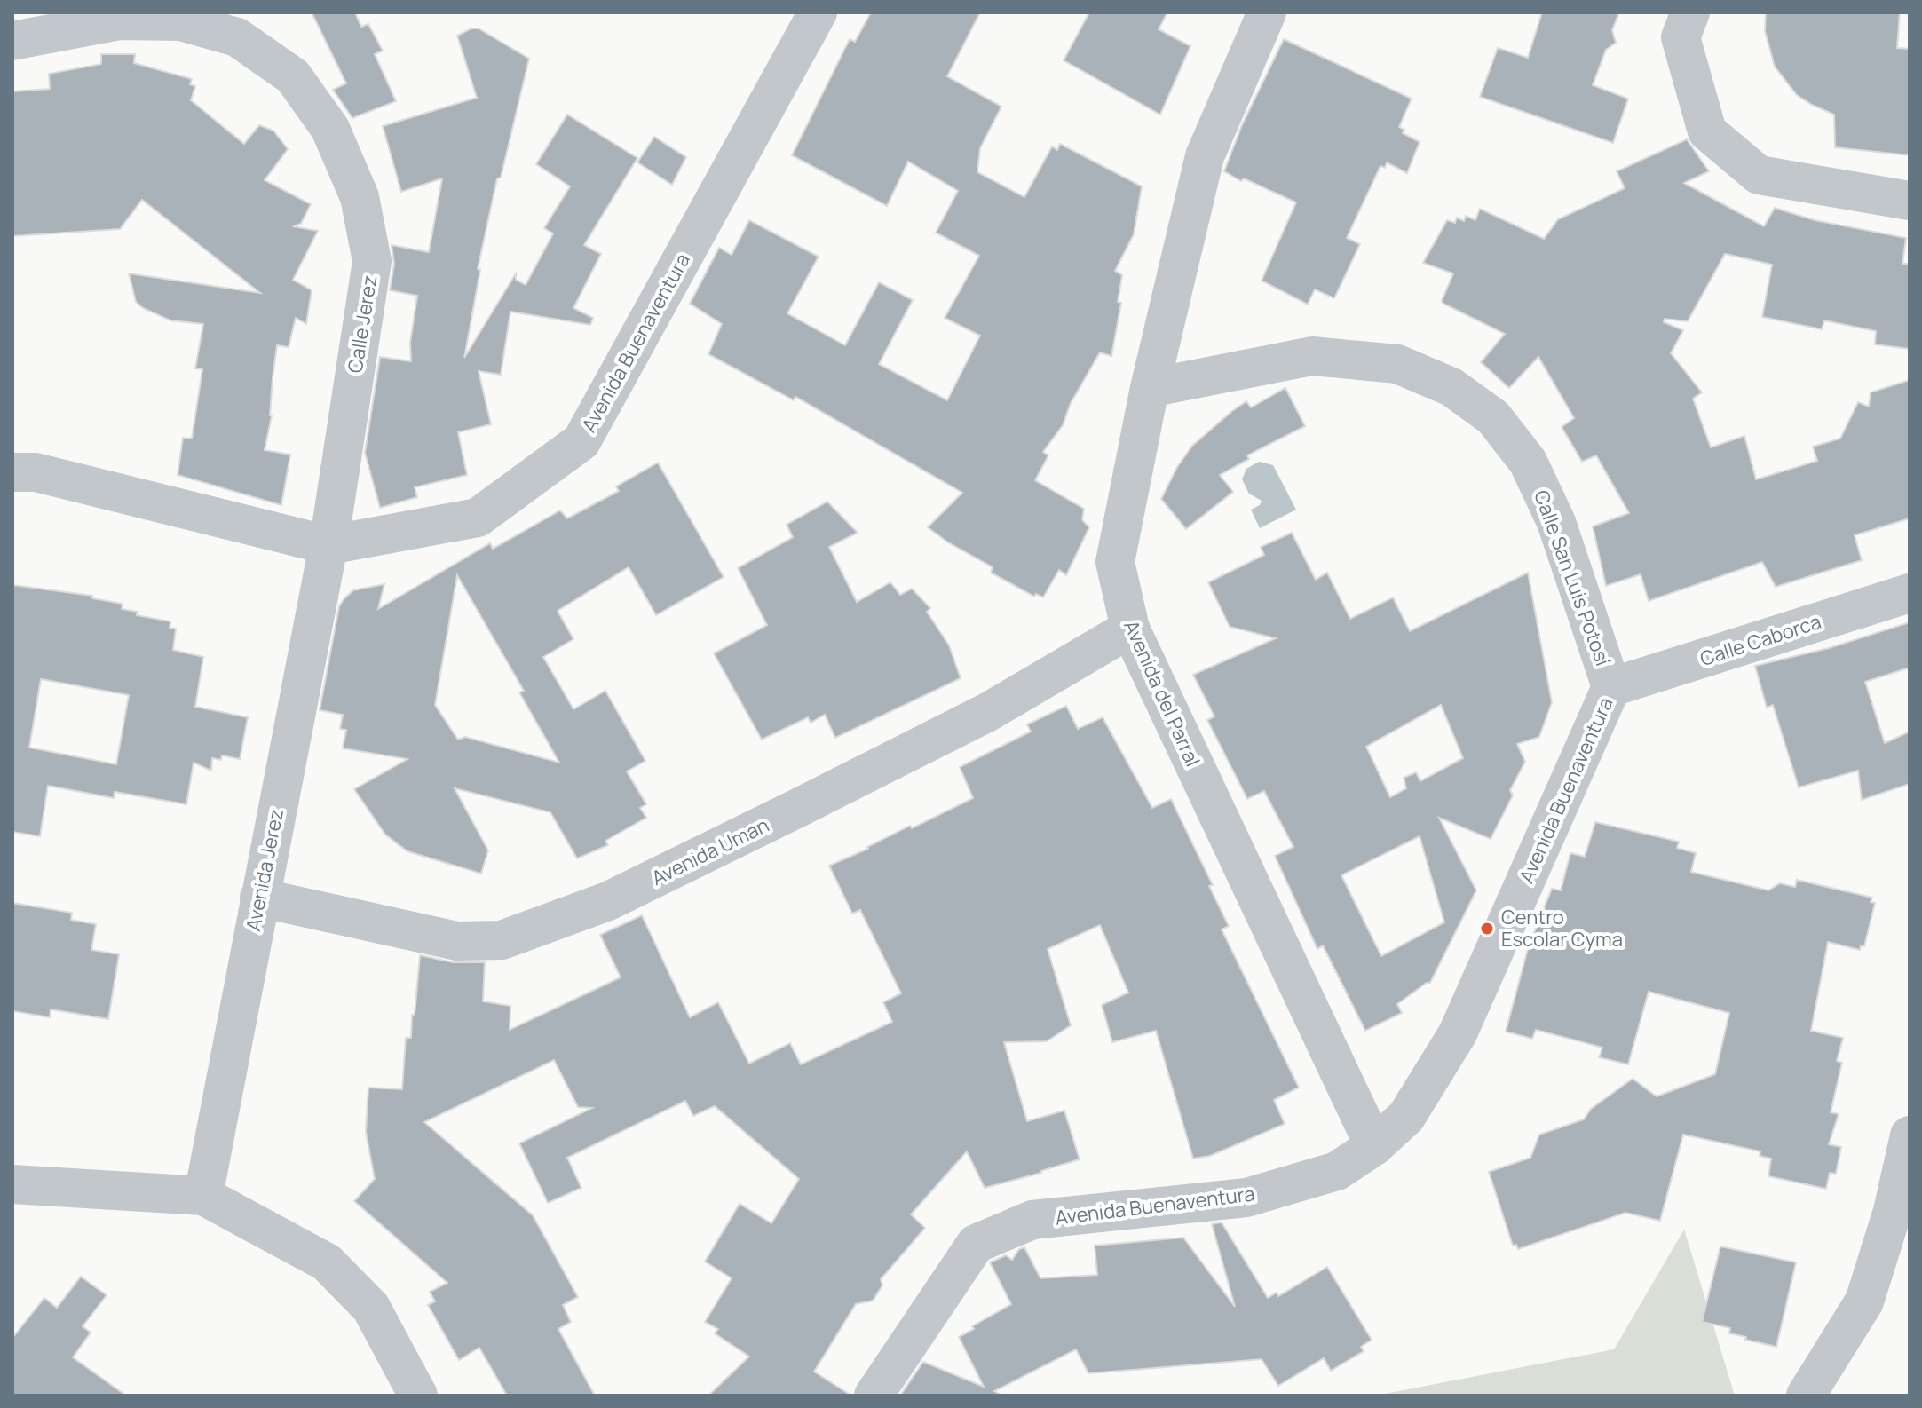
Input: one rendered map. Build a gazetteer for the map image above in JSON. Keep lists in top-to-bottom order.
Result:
{
  "streets": {
    "street": [
      "Calle Jerez",
      "Avenida Buenaventura",
      "Calle San Luis Potosí",
      "Calle Caborca",
      "Avenida del Parral",
      "Avenida Uman",
      "Avenida Jerez"
    ]
  },
  "crossings": [
    ["Calle Jerez", "Avenida Buenaventura"],
    ["Calle Jerez", "Avenida Jerez"],
    ["Avenida Buenaventura", "Calle San Luis Potosí"],
    ["Avenida Buenaventura", "Calle Caborca"],
    ["Avenida Buenaventura", "Avenida del Parral"],
    ["Avenida Buenaventura", "Avenida Jerez"],
    ["Calle San Luis Potosí", "Calle Caborca"],
    ["Calle San Luis Potosí", "Avenida del Parral"],
    ["Avenida del Parral", "Avenida Uman"],
    ["Avenida Uman", "Avenida Jerez"]
  ],
  "places": ["Centro Escolar Cyma"]
}
